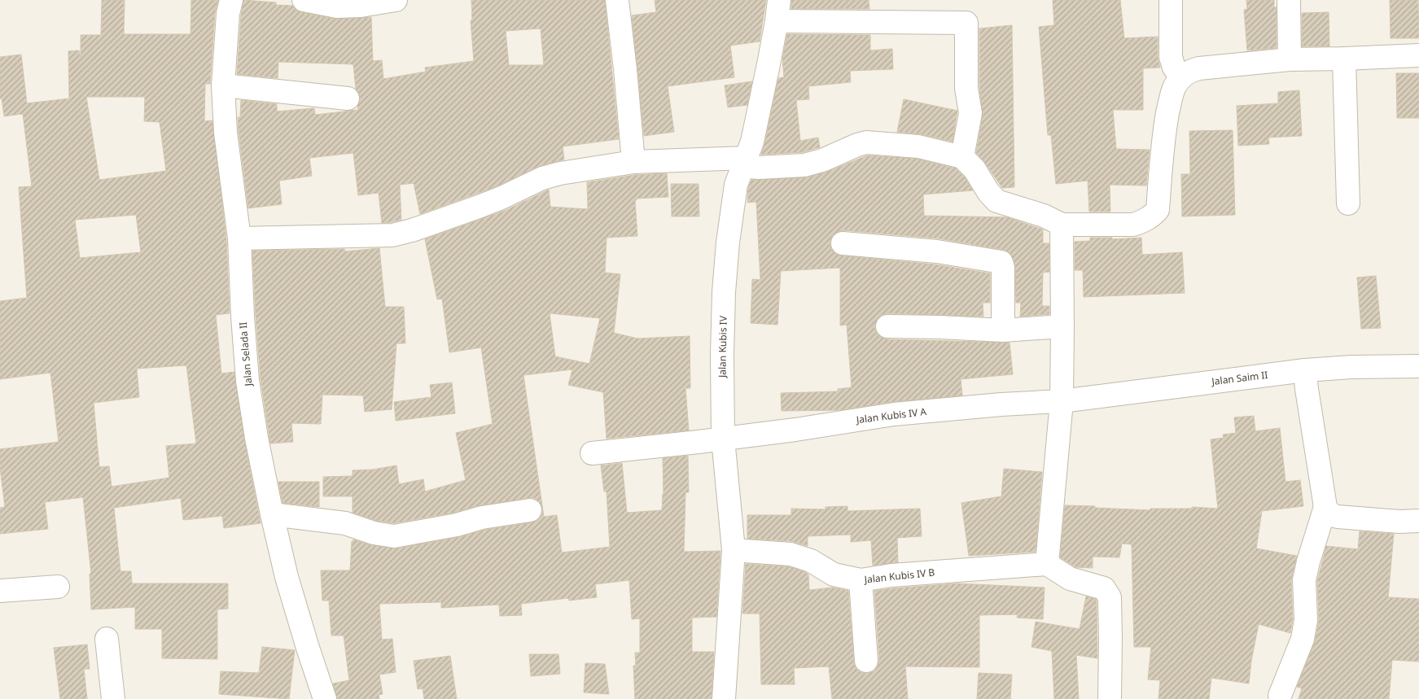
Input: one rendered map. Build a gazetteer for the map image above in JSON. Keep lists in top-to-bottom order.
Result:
{
  "streets": {
    "street": [
      "Jalan Kubis IV",
      "Jalan Selada II",
      "Jalan Saim II",
      "Jalan Kubis IV A",
      "Jalan Kubis IV B"
    ]
  },
  "crossings": [
    ["Jalan Kubis IV", "Jalan Kubis IV A"],
    ["Jalan Kubis IV", "Jalan Kubis IV B"],
    ["Jalan Saim II", "Jalan Kubis IV A"]
  ]
}
